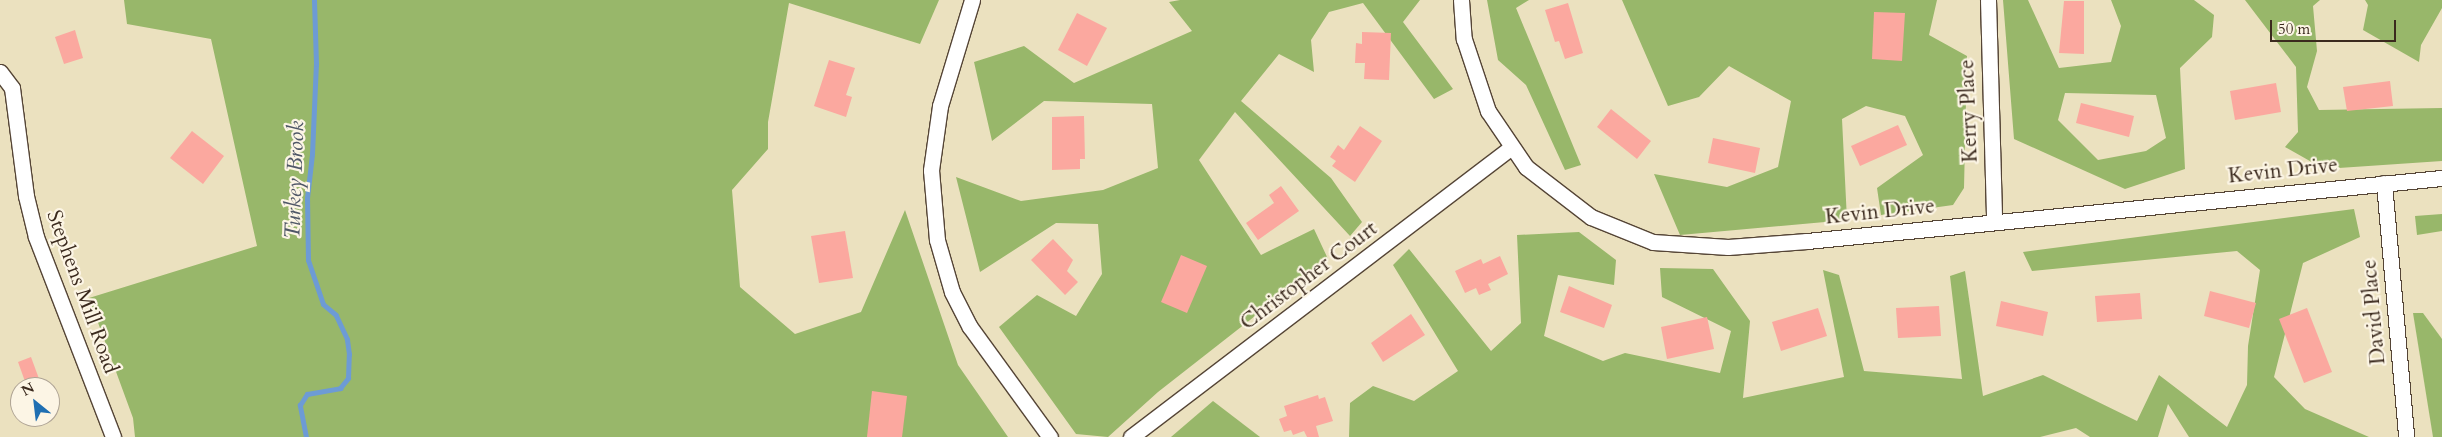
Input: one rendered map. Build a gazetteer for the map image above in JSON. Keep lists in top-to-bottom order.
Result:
{
  "streets": {
    "street": [
      "Kerry Place",
      "Kevin Drive",
      "Christopher Court",
      "Stephens Mill Road",
      "David Place"
    ]
  },
  "crossings": [
    ["Kerry Place", "Kevin Drive"],
    ["Kevin Drive", "Christopher Court"],
    ["Kevin Drive", "David Place"]
  ],
  "water": ["Turkey Brook"],
  "scale_bar": "50 m",
  "north": "top left"
}
